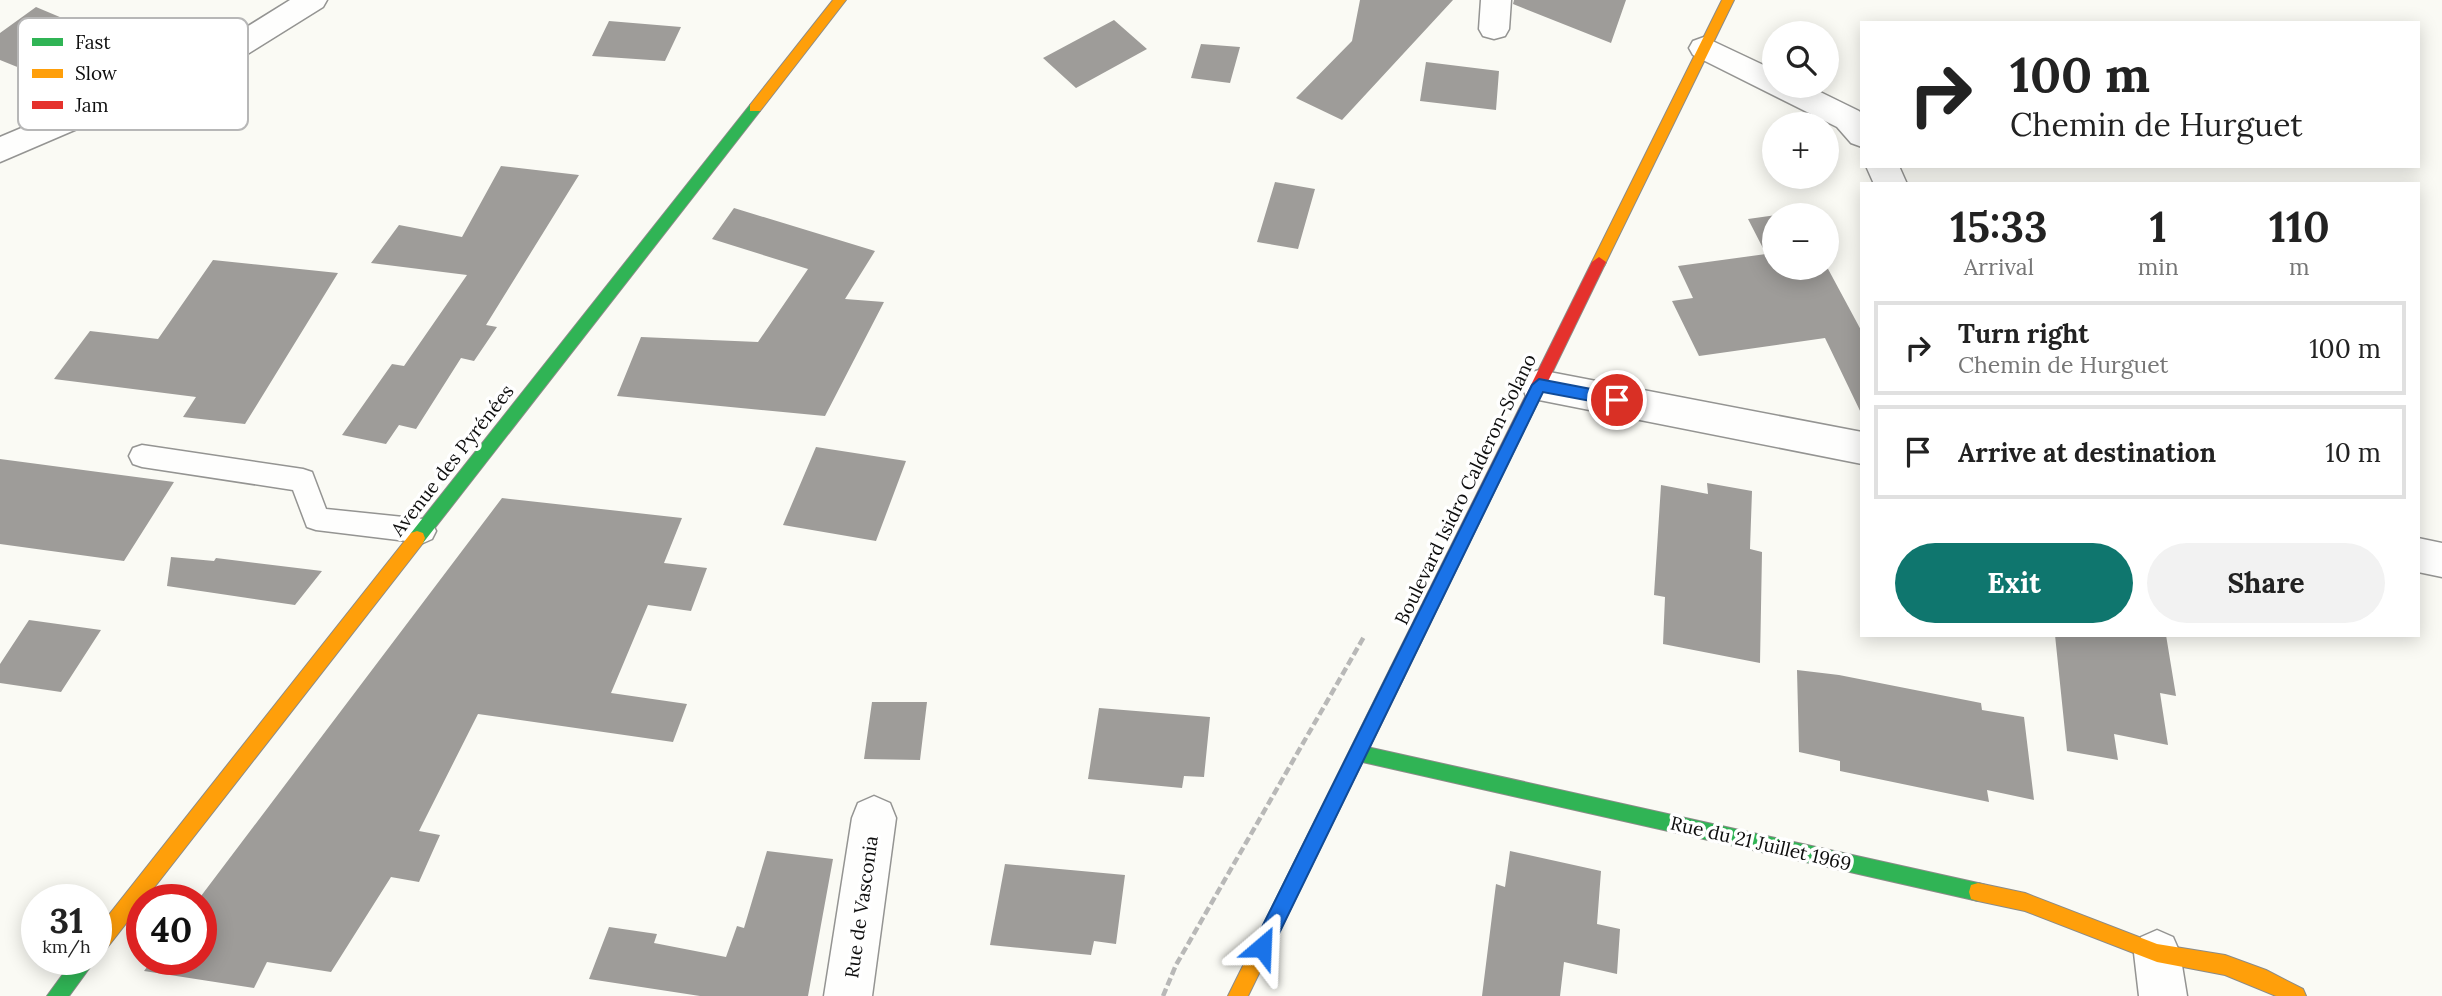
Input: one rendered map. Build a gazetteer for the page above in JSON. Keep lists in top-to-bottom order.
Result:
{
  "streets": {
    "street": [
      "Avenue des Pyrénées",
      "Boulevard Isidro Calderon-Solano",
      "Rue du 21 Juillet 1969",
      "Rue de Vasconia"
    ]
  },
  "crossings": [
    ["Boulevard Isidro Calderon-Solano", "Rue du 21 Juillet 1969"]
  ],
  "legend": ["Fast", "Slow", "Jam"],
  "page": {
    "map_buttons": ["+", "−"],
    "turn": ["100 m", "Chemin de Hurguet"],
    "eta": [
      "15:33",
      "Arrival",
      "1",
      "min",
      "110",
      "m"
    ],
    "list": [
      {
        "name": "Turn right",
        "note": "Chemin de Hurguet",
        "value": "100 m"
      },
      {
        "name": "Arrive at destination",
        "value": "10 m"
      }
    ],
    "buttons": ["Exit", "Share"],
    "speed": "31 km/h",
    "limit": "40"
  }
}
